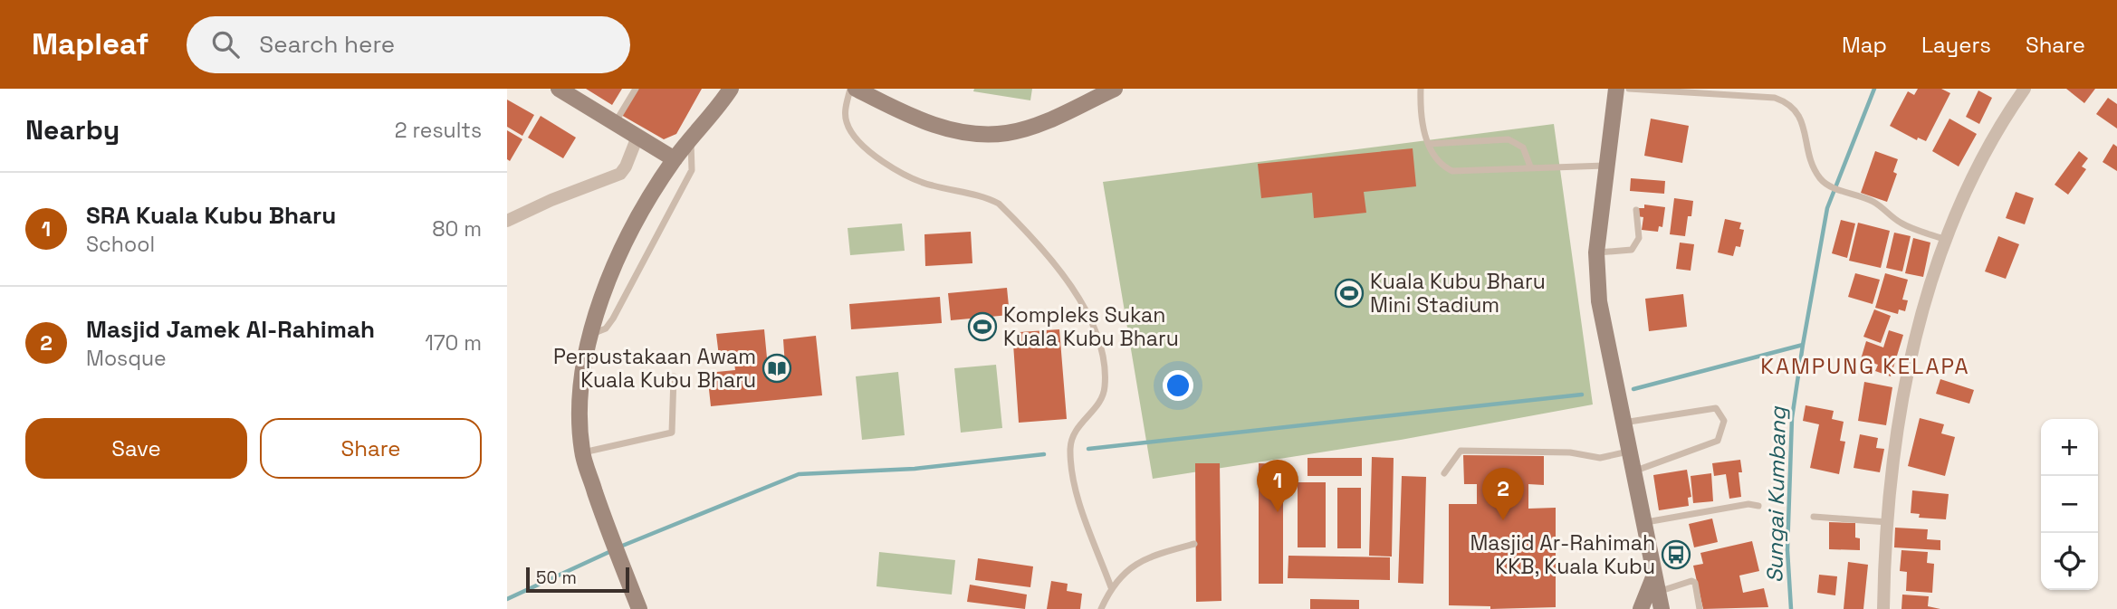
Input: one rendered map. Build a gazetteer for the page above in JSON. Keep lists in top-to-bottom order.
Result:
{
  "districts": ["KAMPUNG KELAPA"],
  "water": ["Sungai Kumbang"],
  "places": {
    "sports": ["Kuala Kubu Bharu Mini Stadium", "Kompleks Sukan Kuala Kubu Bharu"],
    "library": ["Perpustakaan Awam Kuala Kubu Bharu"],
    "bus stop": ["Masjid Ar-Rahimah KKB, Kuala Kubu"]
  },
  "scale_bar": "50 m",
  "page": {
    "header": "Mapleaf",
    "search": "Search here",
    "nav": ["Map", "Layers", "Share"],
    "heading": ["Nearby", "2 results"],
    "list": [
      {
        "mark": "1",
        "name": "SRA Kuala Kubu Bharu",
        "note": "School",
        "value": "80 m"
      },
      {
        "mark": "2",
        "name": "Masjid Jamek Al-Rahimah",
        "note": "Mosque",
        "value": "170 m"
      }
    ],
    "buttons": ["Save", "Share"],
    "map_buttons": ["+", "−"],
    "pins": ["1", "2"],
    "scale": "50 m"
  }
}
